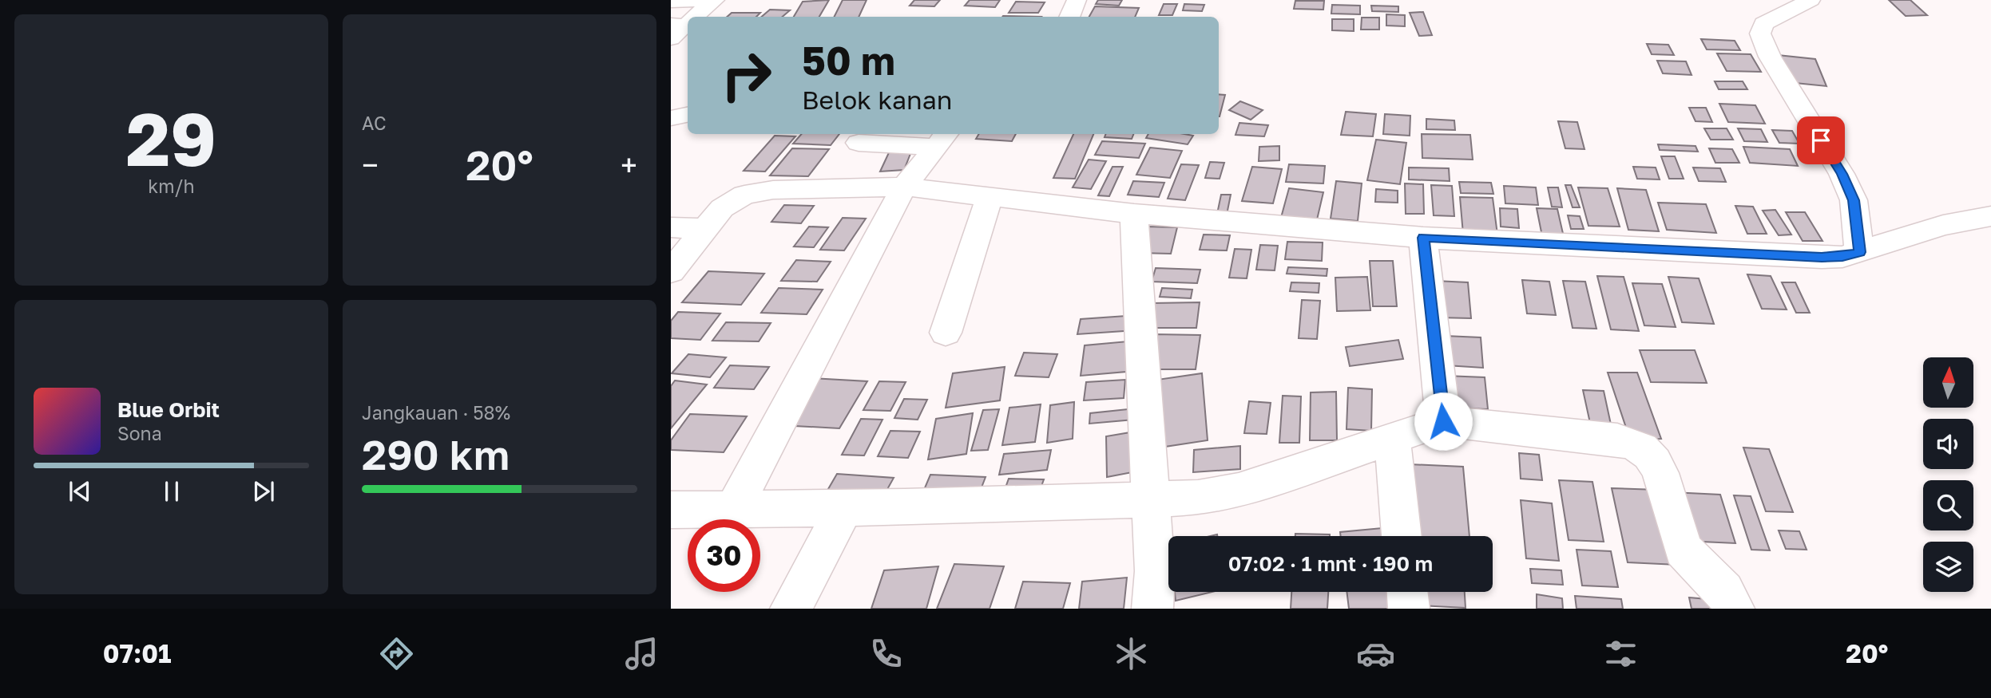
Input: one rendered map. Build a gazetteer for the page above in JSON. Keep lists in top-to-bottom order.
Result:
{
  "north": "top",
  "page": {
    "tile": [
      ["29", "km/h"],
      "AC",
      ["Jangkauan · 58%", "290 km"]
    ],
    "turn": ["50 m", "Belok kanan"],
    "heat": ["−", "20°", "+"],
    "song": ["Blue Orbit", "Sona"],
    "limit": "30",
    "trip": "07:02 · 1 mnt · 190 m",
    "tabs": ["07:01", "20°"]
  }
}
